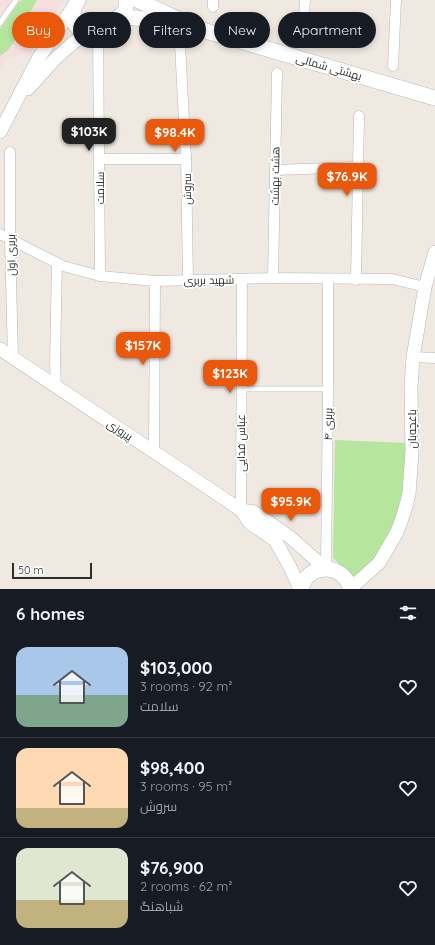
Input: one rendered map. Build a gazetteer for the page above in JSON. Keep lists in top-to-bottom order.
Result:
{
  "streets": {
    "main road": ["بهشتی شمالی"],
    "street": [
      "هشت بهشت",
      "سلامت",
      "سروش",
      "بربری اول",
      "شهید بربری",
      "بربری ۴",
      "باغچه‌بان",
      "پیروزی",
      "عباس فدایی"
    ]
  },
  "crossings": [
    ["هشت بهشت", "شهید بربری"],
    ["سلامت", "شهید بربری"],
    ["سروش", "شهید بربری"],
    ["بربری اول", "شهید بربری"],
    ["بربری اول", "پیروزی"],
    ["شهید بربری", "بربری ۴"],
    ["شهید بربری", "باغچه‌بان"],
    ["شهید بربری", "عباس فدایی"],
    ["پیروزی", "عباس فدایی"]
  ],
  "scale_bar": "50 m",
  "page": {
    "chip": [
      "Buy",
      "Rent",
      "Filters",
      "New",
      "Apartment"
    ],
    "price": [
      "$103K",
      "$98.4K",
      "$76.9K",
      "$157K",
      "$123K",
      "$95.9K"
    ],
    "scale": "50 m",
    "heading": "6 homes",
    "list": [
      {
        "name": "$103,000",
        "note": "3 rooms · 92 m² · سلامت"
      },
      {
        "name": "$98,400",
        "note": "3 rooms · 95 m² · سروش"
      },
      {
        "name": "$76,900",
        "note": "2 rooms · 62 m² · شباهنگ"
      }
    ]
  }
}
